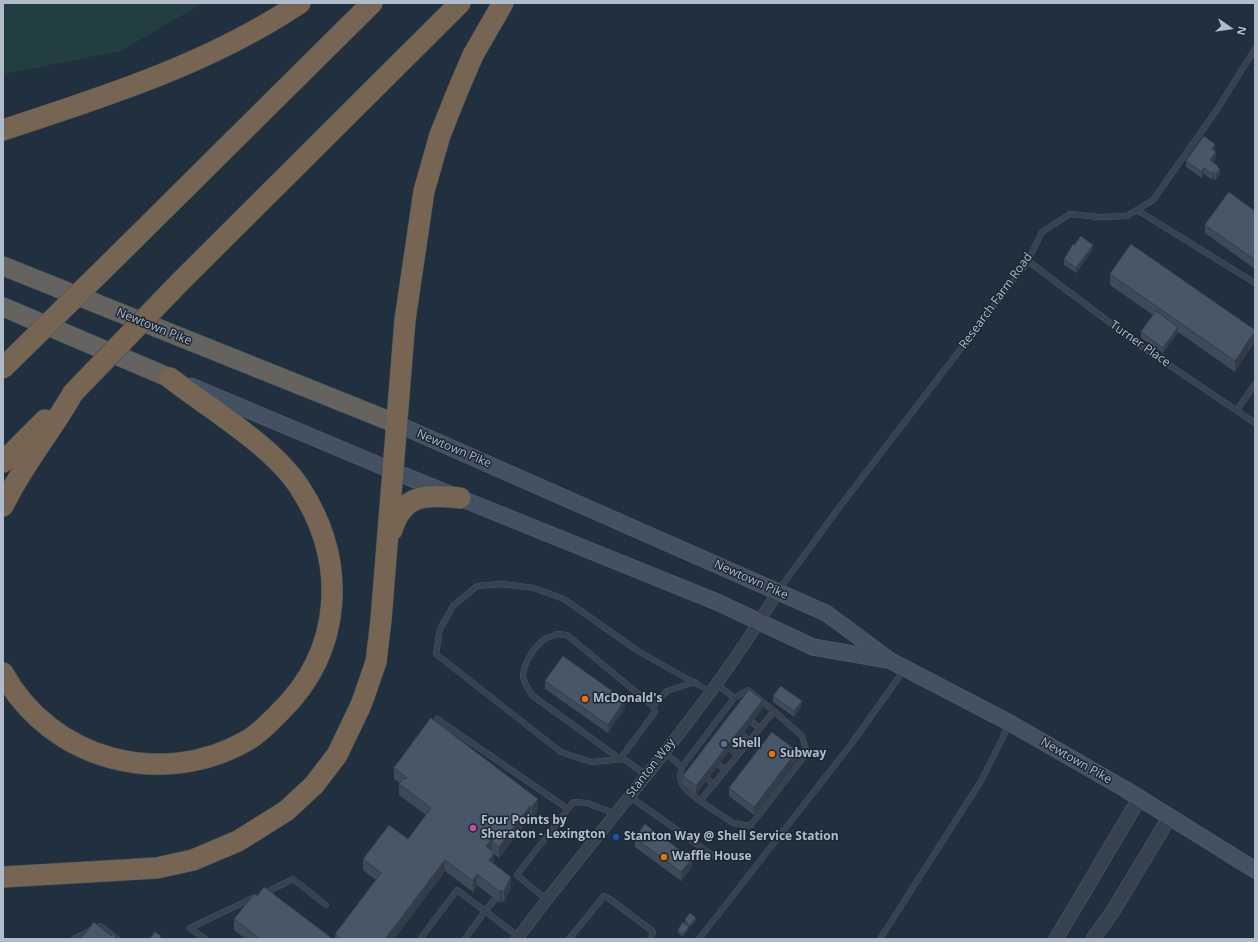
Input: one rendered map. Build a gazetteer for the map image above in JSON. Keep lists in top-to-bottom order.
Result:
{
  "streets": {
    "highway": ["Newtown Pike"],
    "street": ["Stanton Way"],
    "lane": ["Research Farm Road", "Turner Place"]
  },
  "crossings": [
    ["Research Farm Road", "Newtown Pike"],
    ["Research Farm Road", "Turner Place"],
    ["Research Farm Road", "Stanton Way"],
    ["Newtown Pike", "Stanton Way"]
  ],
  "places": [
    "McDonald's",
    "Shell",
    "Subway",
    "Four Points by Sheraton - Lexington",
    "Stanton Way @ Shell Service Station",
    "Waffle House"
  ],
  "north": "right"
}
